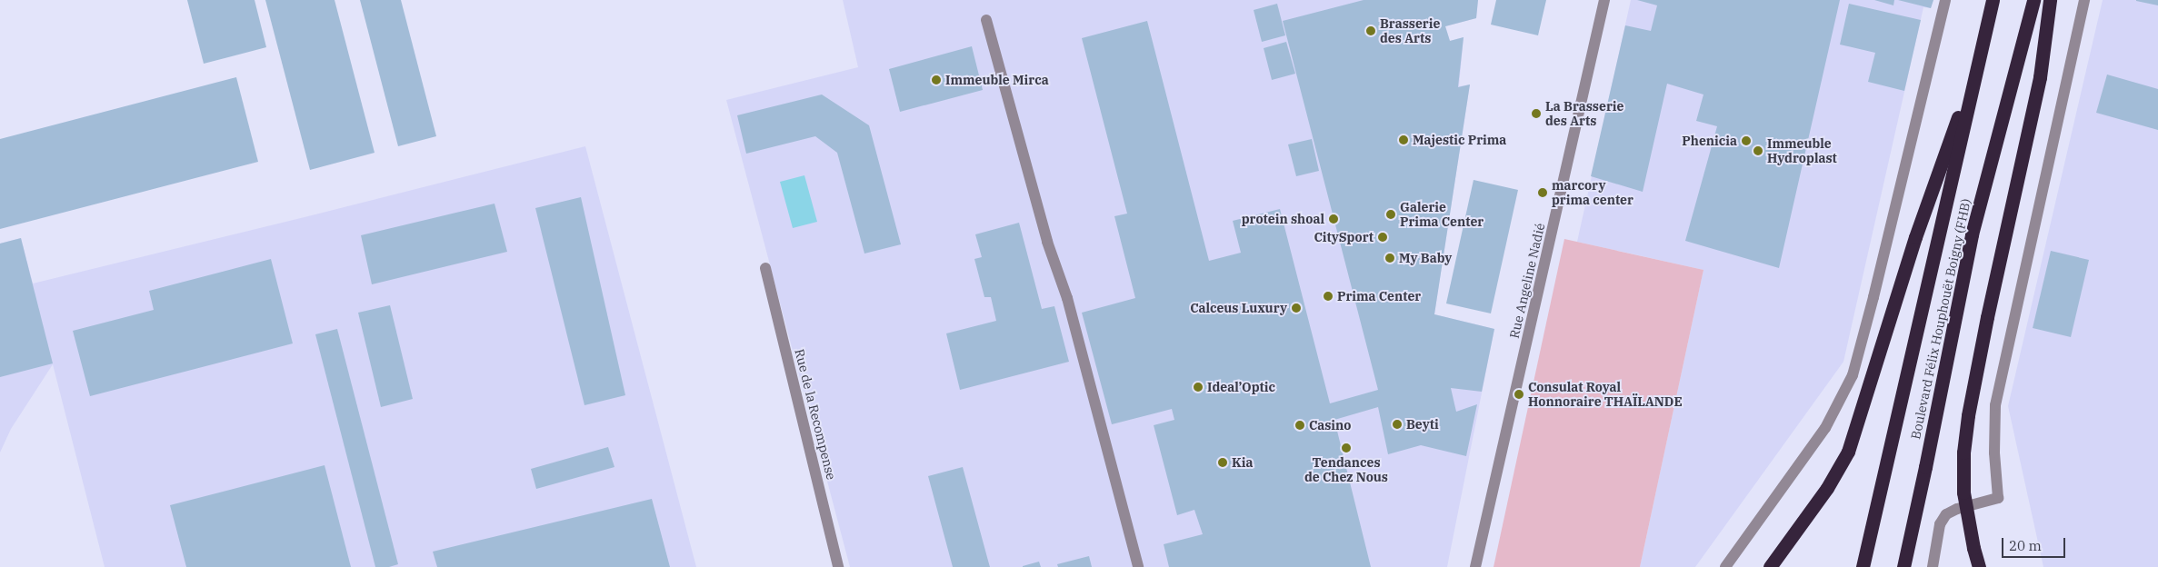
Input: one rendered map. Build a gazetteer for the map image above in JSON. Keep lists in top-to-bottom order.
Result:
{
  "streets": {
    "highway": ["Boulevard Félix Houphouët Boigny (FHB)"],
    "street": ["Rue Angeline Nadié", "Rue de la Recompense"]
  },
  "places": [
    "Brasserie des Arts",
    "Immeuble Mirca",
    "La Brasserie des Arts",
    "Majestic Prima",
    "Phenicia",
    "Immeuble Hydroplast",
    "marcory prima center",
    "Galerie Prima Center",
    "protein shoal",
    "CitySport",
    "My Baby",
    "Prima Center",
    "Calceus Luxury",
    "Ideal’Optic",
    "Consulat Royal Honnoraire THAÏLANDE",
    "Beyti",
    "Casino",
    "Tendances de Chez Nous",
    "Kia"
  ],
  "scale_bar": "20 m"
}
